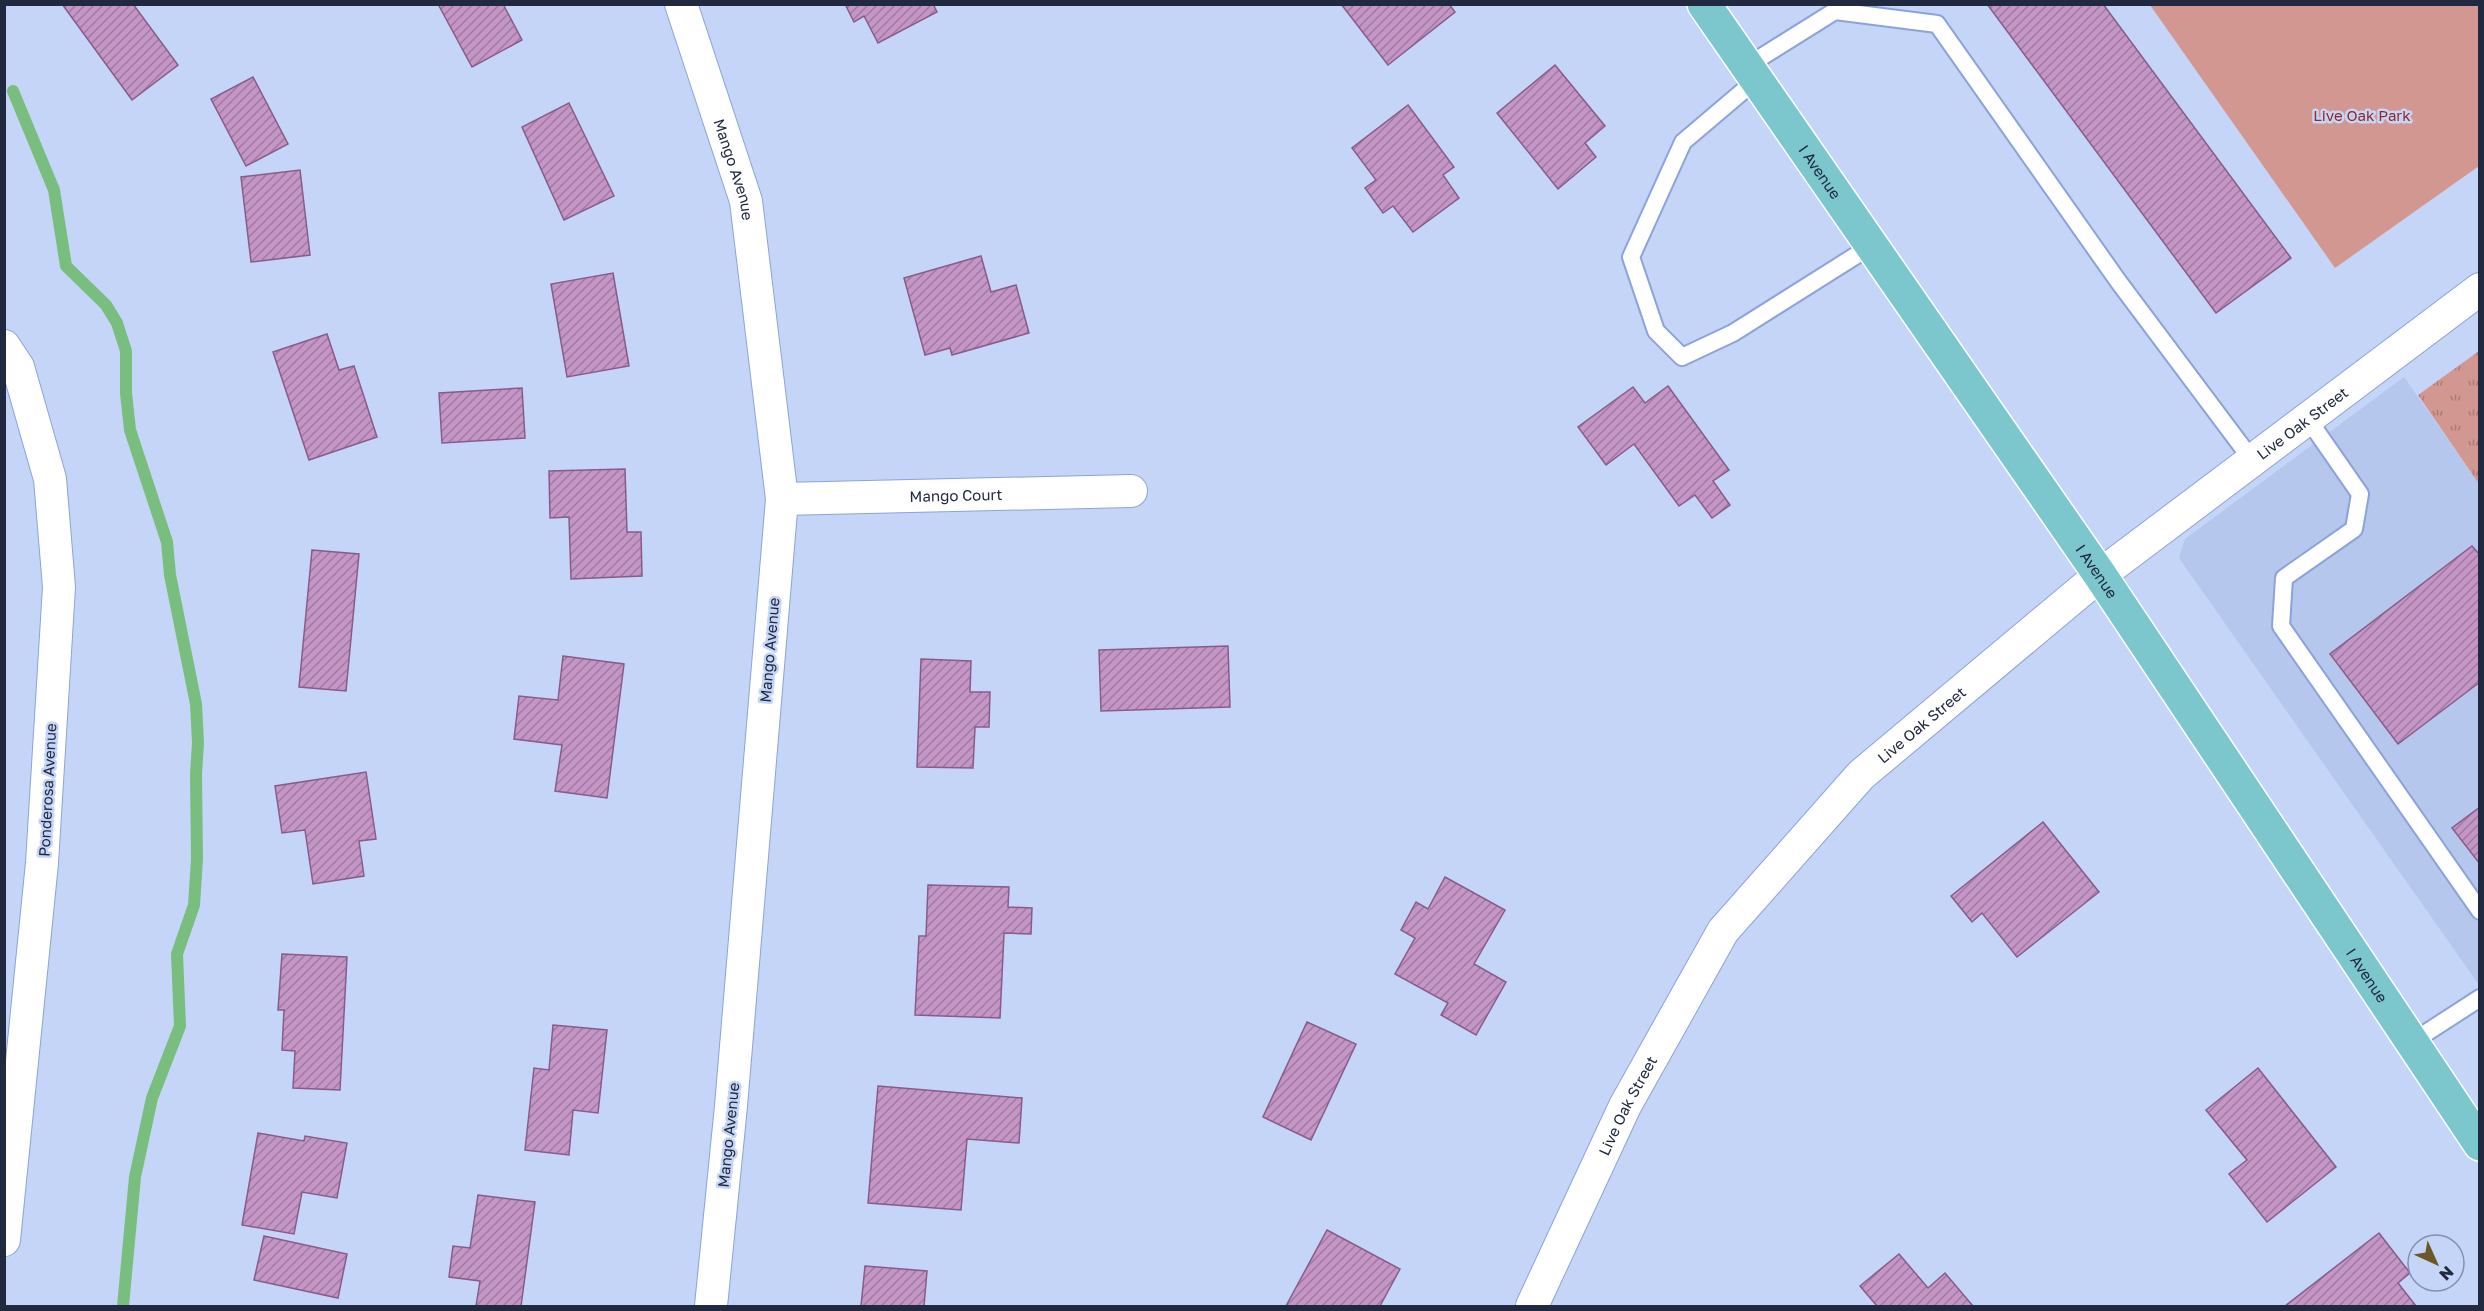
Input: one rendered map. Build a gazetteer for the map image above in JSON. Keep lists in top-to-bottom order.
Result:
{
  "streets": {
    "main road": ["I Avenue"],
    "street": [
      "Mango Avenue",
      "Live Oak Street",
      "Mango Court",
      "Ponderosa Avenue"
    ]
  },
  "crossings": [
    ["Mango Avenue", "Mango Court"],
    ["I Avenue", "Live Oak Street"]
  ],
  "parks": ["Live Oak Park"],
  "north": "bottom right"
}
